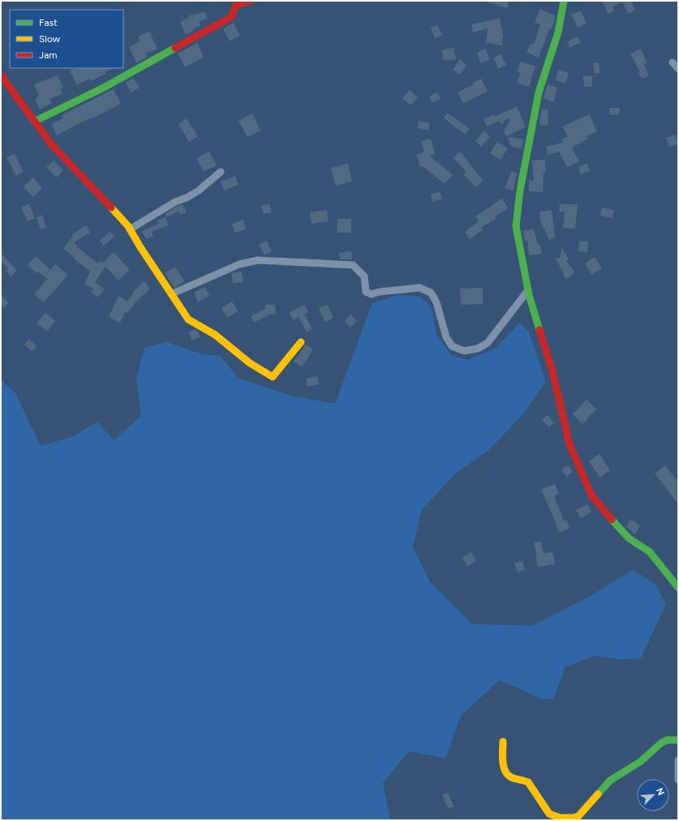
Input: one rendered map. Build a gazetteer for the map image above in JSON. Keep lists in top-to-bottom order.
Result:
{
  "legend": ["Fast", "Slow", "Jam"],
  "north": "top right"
}
